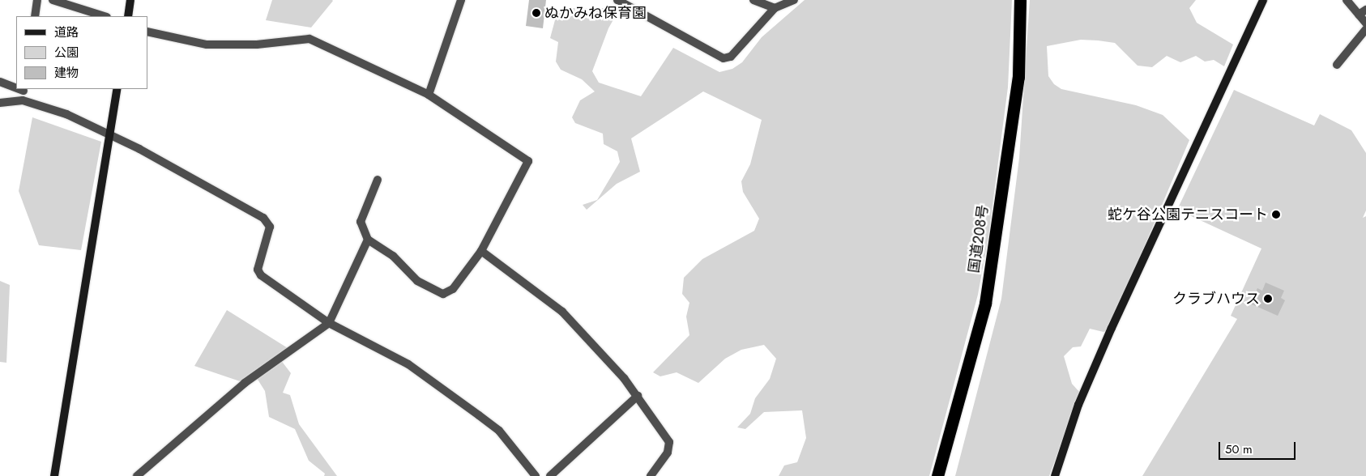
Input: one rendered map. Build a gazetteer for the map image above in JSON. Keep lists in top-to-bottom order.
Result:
{
  "streets": {
    "highway": ["国道208号"]
  },
  "places": ["ぬかみね保育園", "蛇ケ谷公園テニスコート", "クラブハウス"],
  "legend": ["道路", "公園", "建物"],
  "scale_bar": "50 m"
}
